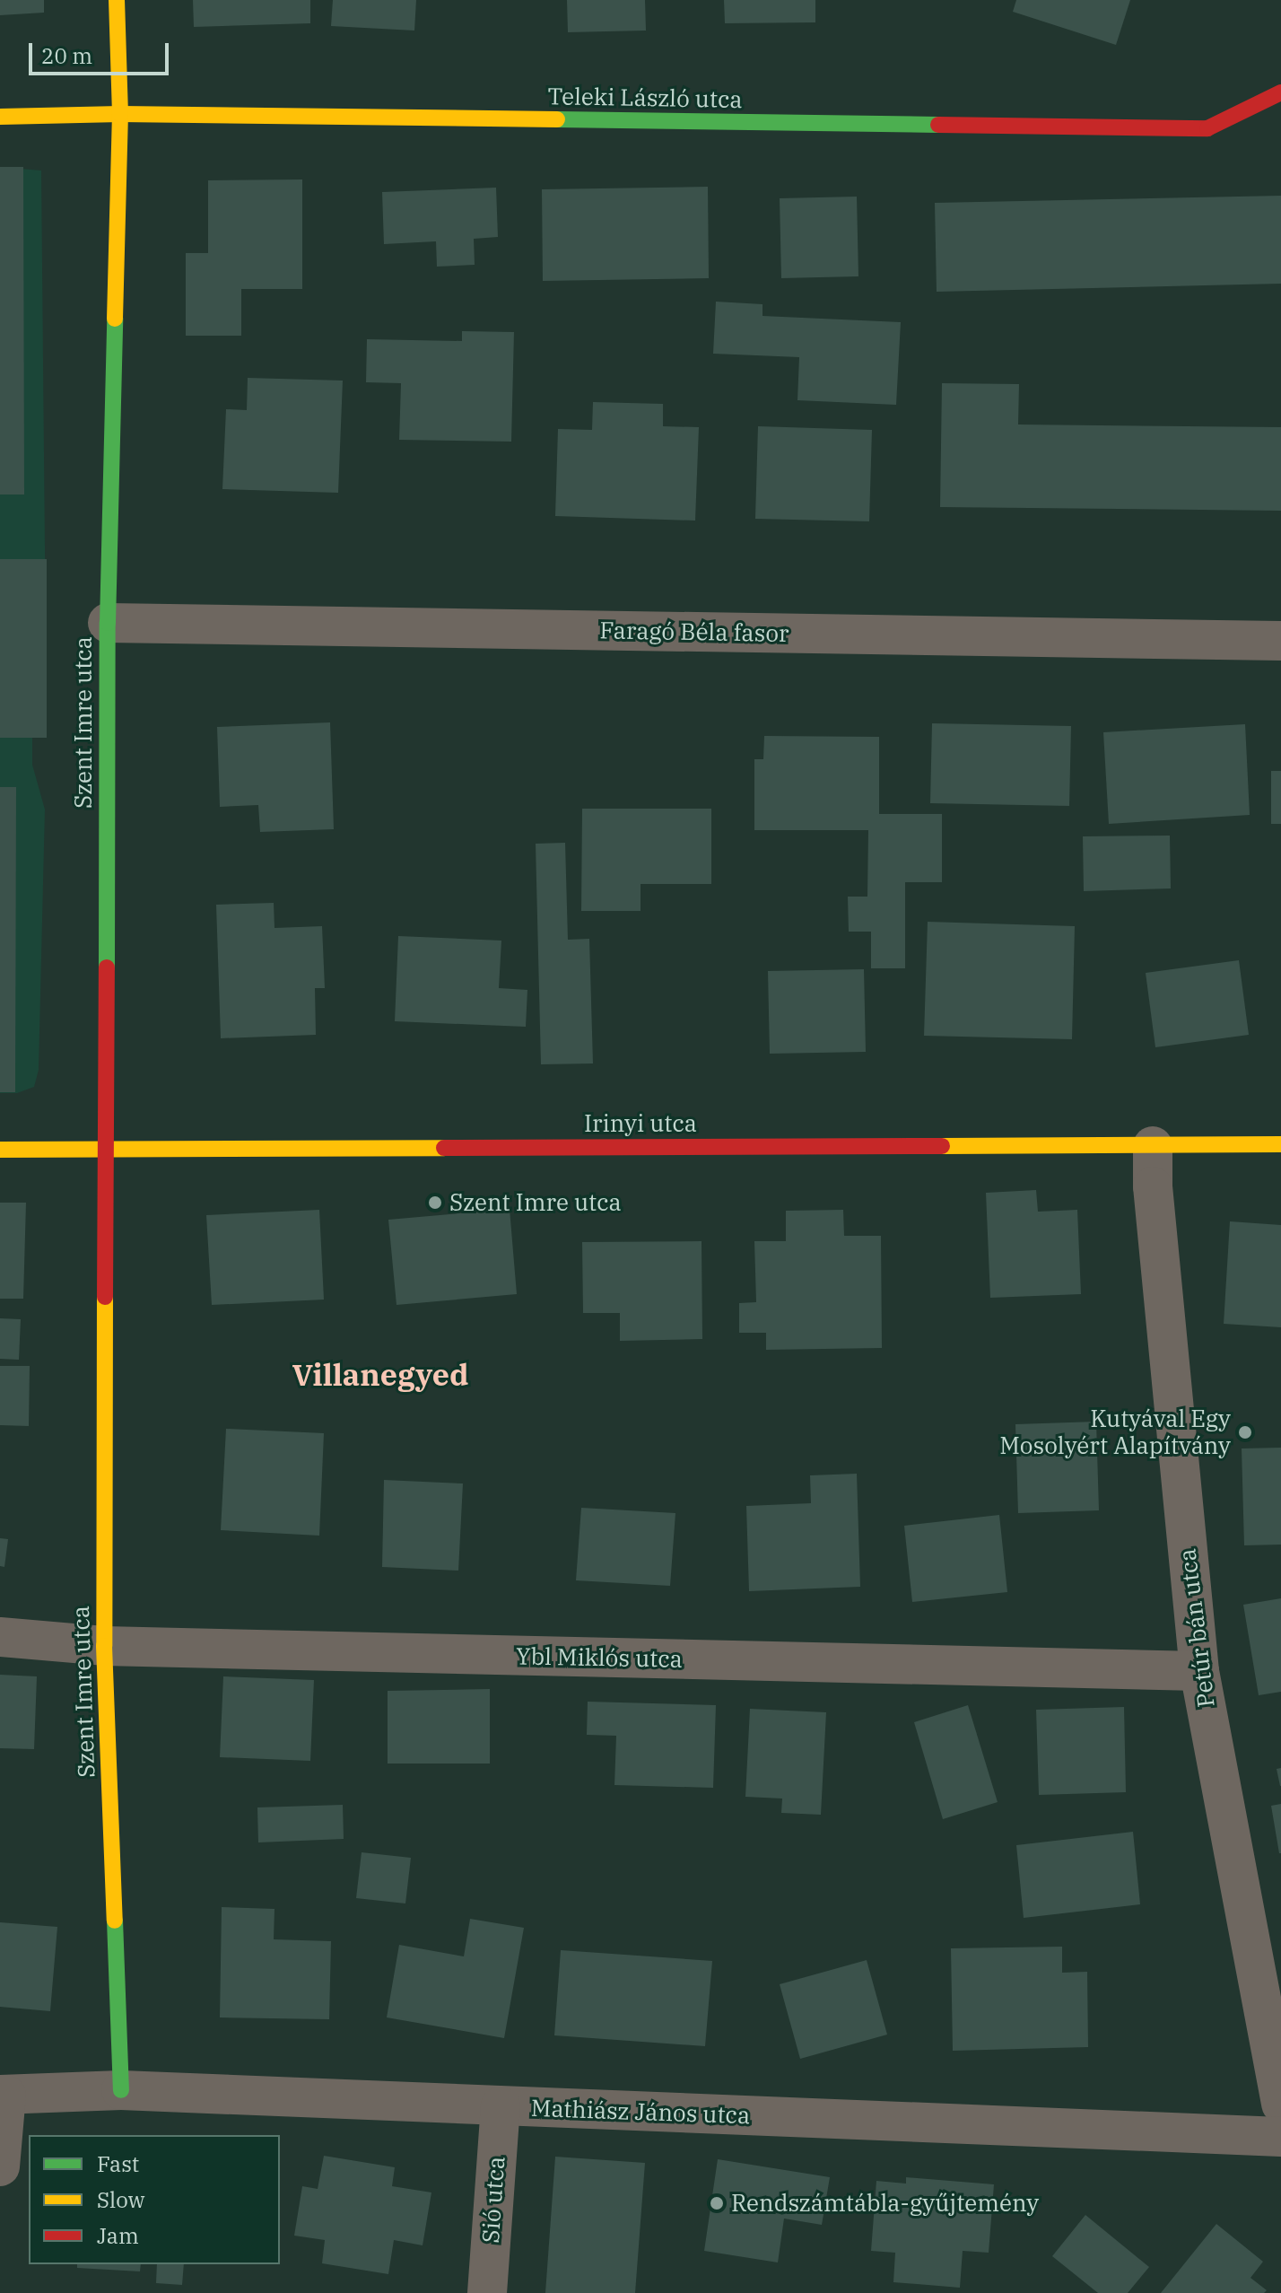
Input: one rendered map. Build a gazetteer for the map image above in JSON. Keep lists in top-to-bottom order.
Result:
{
  "streets": {
    "street": [
      "Teleki László utca",
      "Faragó Béla fasor",
      "Szent Imre utca",
      "Irinyi utca",
      "Petúr bán utca",
      "Ybl Miklós utca",
      "Mathiász János utca",
      "Sió utca"
    ]
  },
  "crossings": [
    ["Teleki László utca", "Szent Imre utca"],
    ["Faragó Béla fasor", "Szent Imre utca"],
    ["Szent Imre utca", "Irinyi utca"],
    ["Szent Imre utca", "Ybl Miklós utca"],
    ["Szent Imre utca", "Mathiász János utca"],
    ["Irinyi utca", "Petúr bán utca"],
    ["Petúr bán utca", "Ybl Miklós utca"],
    ["Mathiász János utca", "Sió utca"]
  ],
  "districts": ["Villanegyed"],
  "places": ["Szent Imre utca", "Kutyával Egy Mosolyért Alapítvány", "Rendszámtábla-gyűjtemény"],
  "legend": ["Fast", "Slow", "Jam"],
  "scale_bar": "20 m"
}
